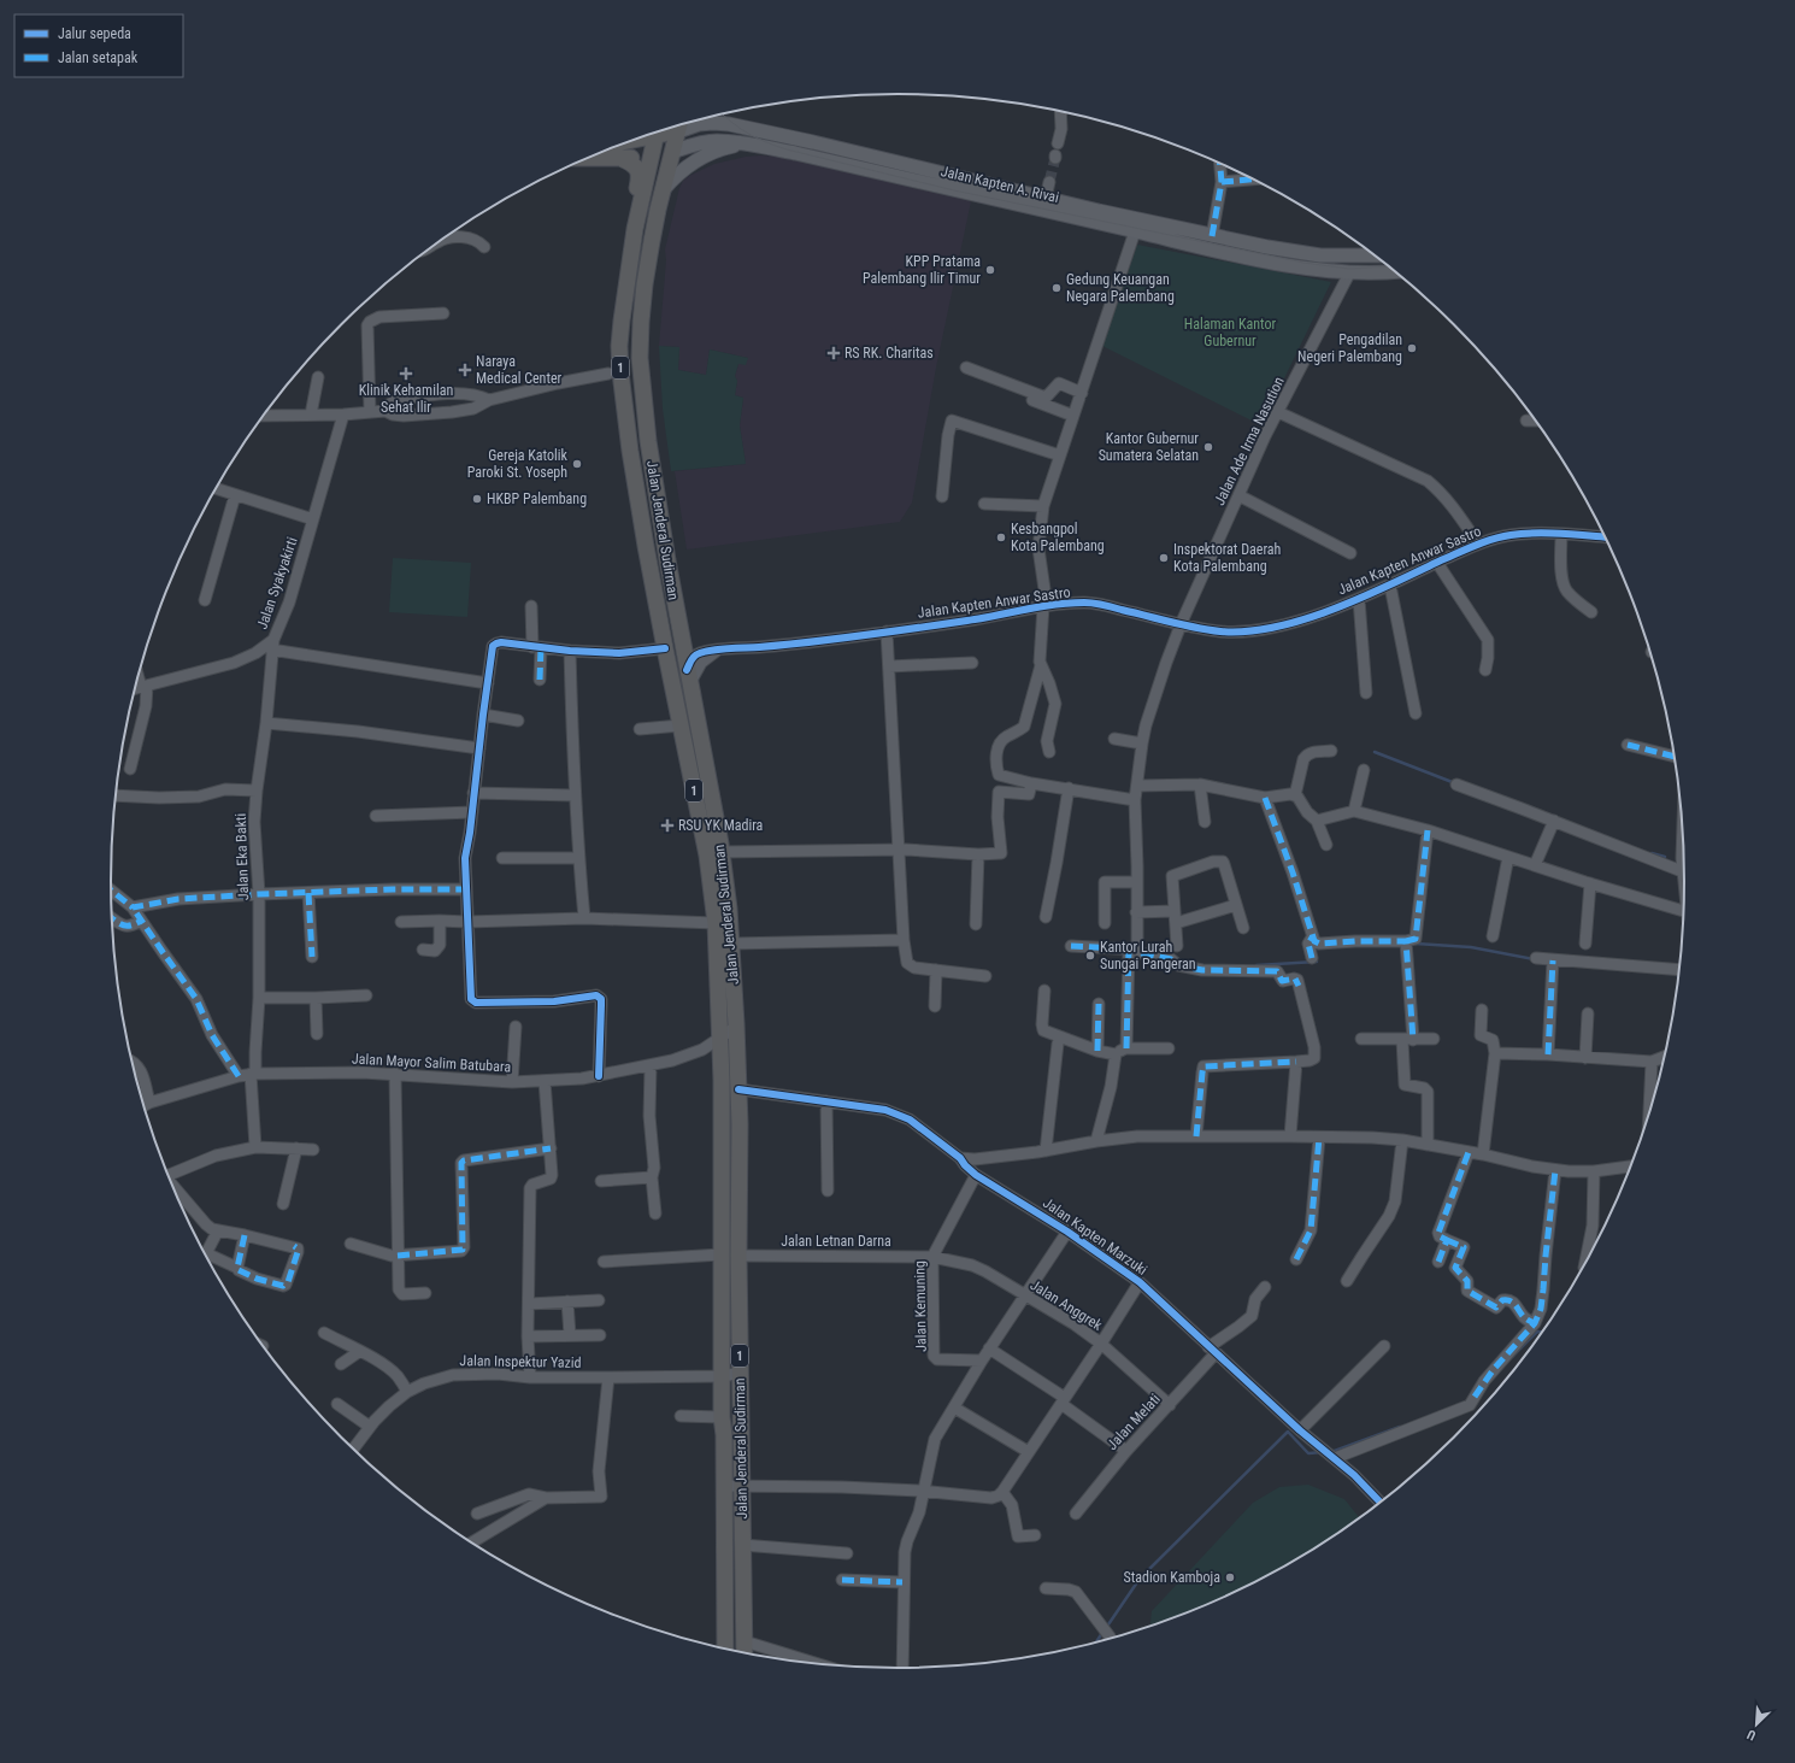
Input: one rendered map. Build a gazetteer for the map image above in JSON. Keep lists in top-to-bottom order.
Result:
{
  "streets": {
    "highway": ["1", "Jalan Jenderal Sudirman"],
    "main road": ["Jalan Kapten A. Rivai"],
    "street": [
      "Jalan Ade Irma Nasution",
      "Jalan Kapten Anwar Sastro",
      "Jalan Syakyakirti",
      "Jalan Eka Bakti",
      "Jalan Mayor Salim Batubara",
      "Jalan Kapten Marzuki",
      "Jalan Letnan Darna",
      "Jalan Anggrek",
      "Jalan Kemuning",
      "Jalan Inspektur Yazid",
      "Jalan Melati"
    ]
  },
  "crossings": [
    ["Jalan Kapten A. Rivai", "Jalan Ade Irma Nasution"],
    ["Jalan Kapten A. Rivai", "Jalan Jenderal Sudirman"],
    ["Jalan Ade Irma Nasution", "Jalan Kapten Anwar Sastro"],
    ["Jalan Jenderal Sudirman", "Jalan Kapten Anwar Sastro"],
    ["Jalan Jenderal Sudirman", "Jalan Mayor Salim Batubara"],
    ["Jalan Jenderal Sudirman", "Jalan Kapten Marzuki"],
    ["Jalan Jenderal Sudirman", "Jalan Letnan Darna"],
    ["Jalan Jenderal Sudirman", "Jalan Inspektur Yazid"],
    ["Jalan Syakyakirti", "Jalan Eka Bakti"],
    ["Jalan Eka Bakti", "Jalan Mayor Salim Batubara"],
    ["Jalan Kapten Marzuki", "Jalan Kemuning"],
    ["Jalan Kapten Marzuki", "Jalan Melati"],
    ["Jalan Letnan Darna", "Jalan Anggrek"],
    ["Jalan Letnan Darna", "Jalan Kemuning"],
    ["Jalan Anggrek", "Jalan Kemuning"],
    ["Jalan Anggrek", "Jalan Melati"]
  ],
  "parks": ["Halaman Kantor Gubernur"],
  "places": {
    "other": [
      "KPP Pratama Palembang Ilir Timur",
      "Gedung Keuangan Negara Palembang",
      "Pengadilan Negeri Palembang",
      "Kantor Gubernur Sumatera Selatan",
      "Gereja Katolik Paroki St. Yoseph",
      "HKBP Palembang",
      "Kesbangpol Kota Palembang",
      "Inspektorat Daerah Kota Palembang",
      "Kantor Lurah Sungai Pangeran",
      "Stadion Kamboja"
    ],
    "health": [
      "RS RK. Charitas",
      "Naraya Medical Center",
      "Klinik Kehamilan Sehat Ilir",
      "RSU YK Madira"
    ]
  },
  "legend": ["Jalur sepeda", "Jalan setapak"],
  "north": "bottom left"
}
